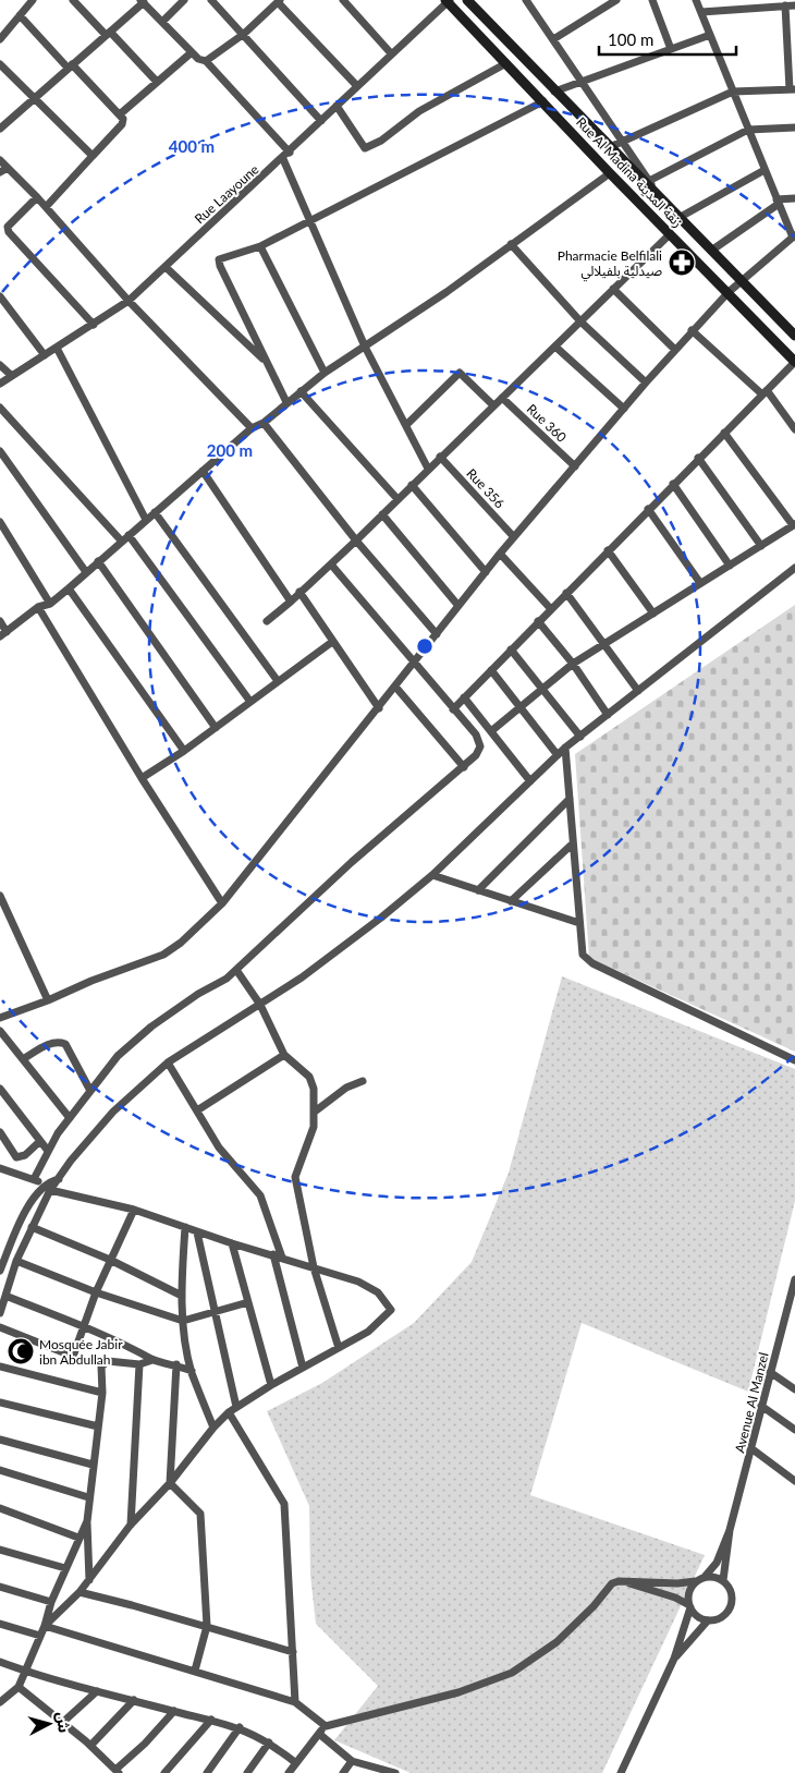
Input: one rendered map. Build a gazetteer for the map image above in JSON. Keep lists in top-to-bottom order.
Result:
{
  "streets": {
    "main road": ["Rue Al Madina زنقة المدينة"],
    "street": [
      "Rue Laayoune",
      "Rue 360",
      "Rue 356",
      "Avenue Al Manzel"
    ]
  },
  "crossings": [
    ["Rue Al Madina زنقة المدينة", "Rue Laayoune"]
  ],
  "places": {
    "pharmacy": ["Pharmacie Belfilali صيدلية بلفيلالي"],
    "mosque": ["Mosquée Jabir ibn Abdullah"]
  },
  "scale_bar": "100 m",
  "north": "right",
  "rings": ["400 m", "200 m"]
}
